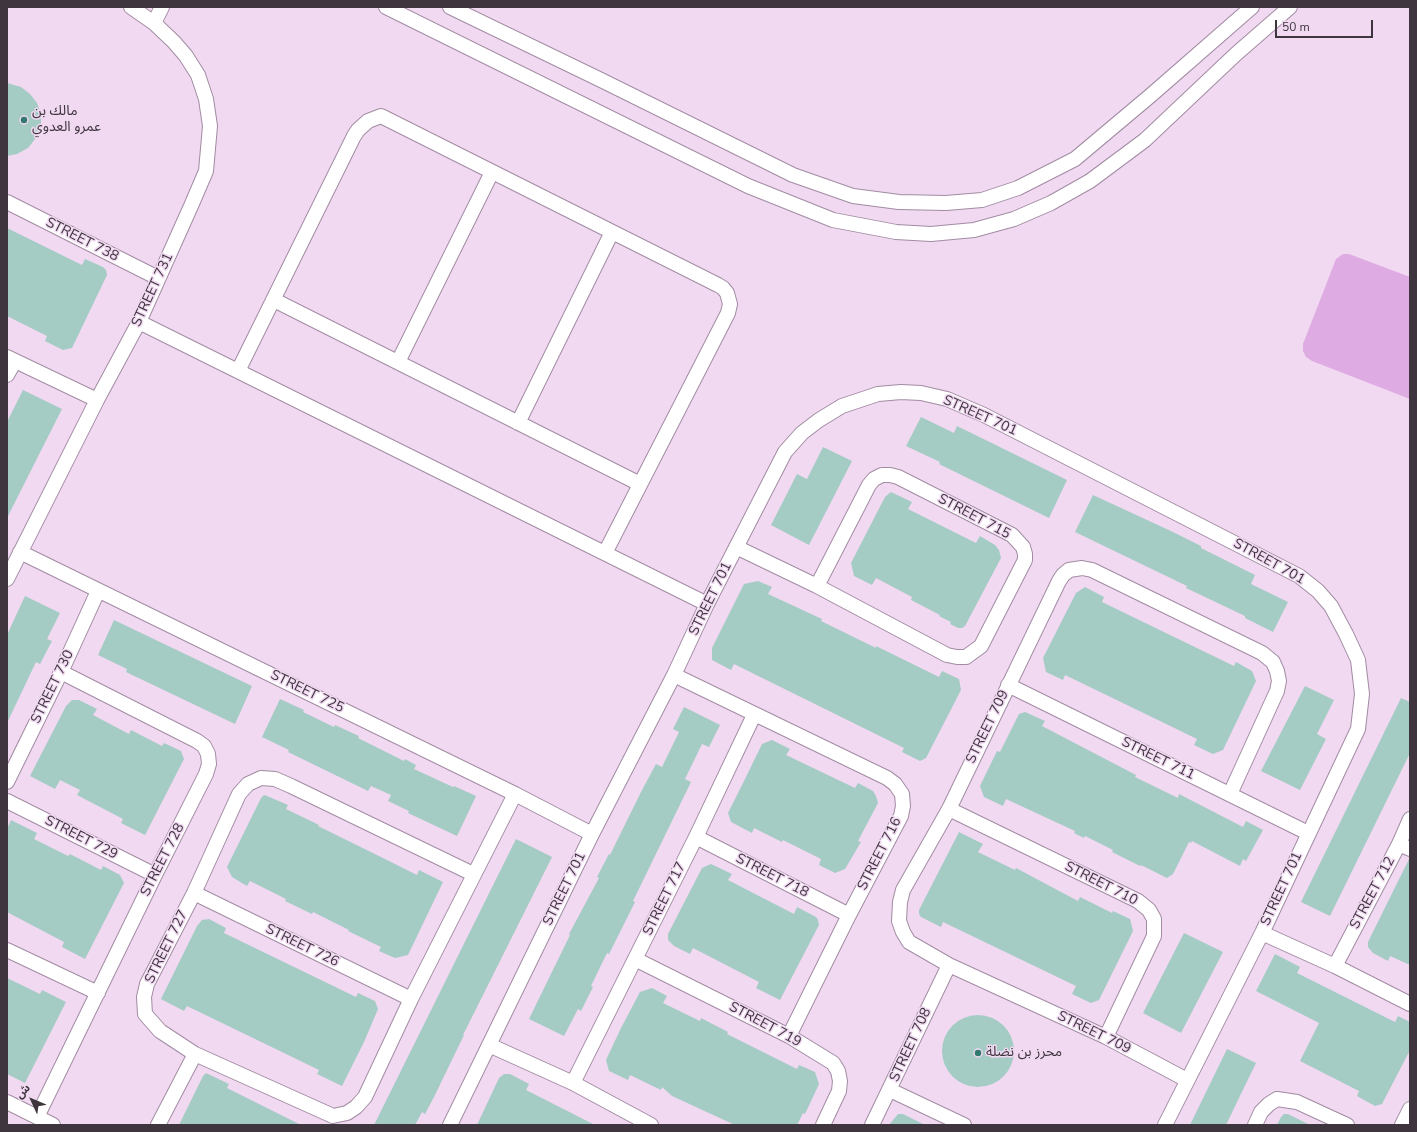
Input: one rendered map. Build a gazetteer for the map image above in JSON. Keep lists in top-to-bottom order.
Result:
{
  "streets": {
    "street": [
      "STREET 738",
      "STREET 731",
      "STREET 701",
      "STREET 715",
      "STREET 730",
      "STREET 725",
      "STREET 709",
      "STREET 711",
      "STREET 729",
      "STREET 716",
      "STREET 728",
      "STREET 718",
      "STREET 710",
      "STREET 712",
      "STREET 717",
      "STREET 726",
      "STREET 727",
      "STREET 719",
      "STREET 708"
    ]
  },
  "crossings": [
    ["STREET 738", "STREET 731"],
    ["STREET 731", "STREET 725"],
    ["STREET 701", "STREET 715"],
    ["STREET 701", "STREET 725"],
    ["STREET 701", "STREET 709"],
    ["STREET 701", "STREET 711"],
    ["STREET 701", "STREET 716"],
    ["STREET 730", "STREET 725"],
    ["STREET 730", "STREET 728"],
    ["STREET 725", "STREET 727"],
    ["STREET 709", "STREET 711"],
    ["STREET 709", "STREET 710"],
    ["STREET 709", "STREET 708"],
    ["STREET 729", "STREET 728"],
    ["STREET 716", "STREET 718"],
    ["STREET 716", "STREET 717"],
    ["STREET 716", "STREET 719"],
    ["STREET 718", "STREET 717"],
    ["STREET 717", "STREET 719"],
    ["STREET 726", "STREET 727"]
  ],
  "places": ["مالك بن عمرو العدوي", "محرز بن نضلة"],
  "scale_bar": "50 m",
  "north": "top left"
}
